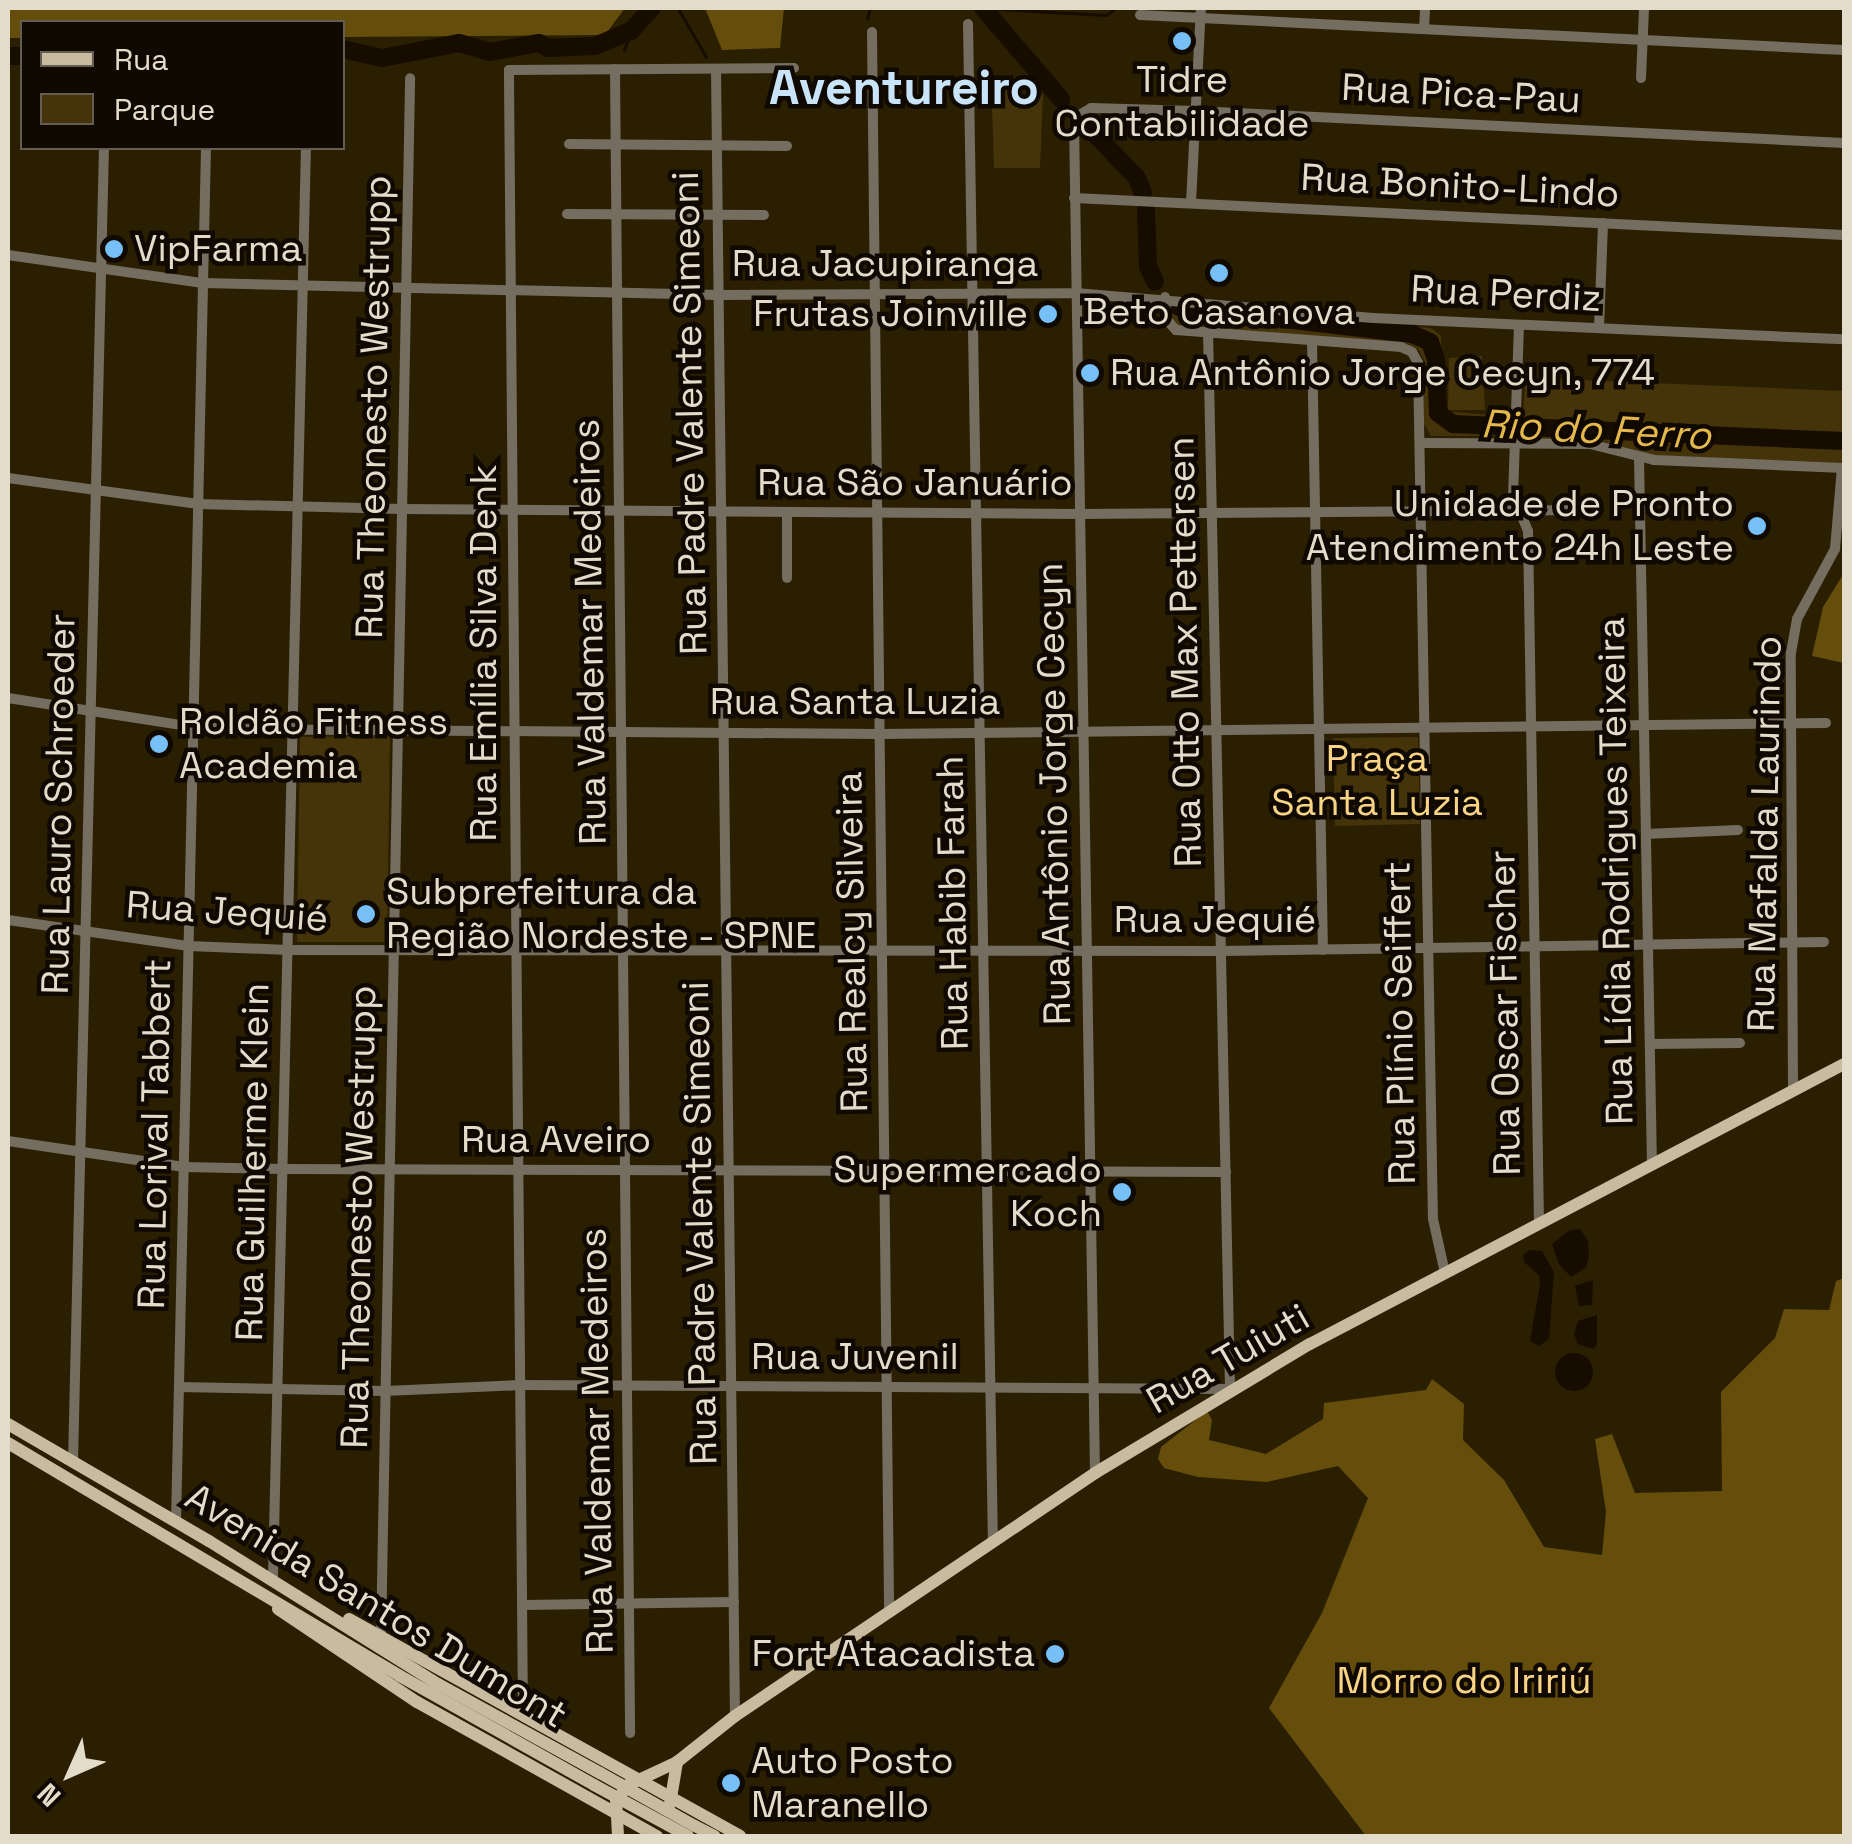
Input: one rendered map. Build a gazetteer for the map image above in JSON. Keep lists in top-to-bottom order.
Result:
{
  "streets": {
    "main road": ["Rua Tuiuti", "Avenida Santos Dumont"],
    "street": [
      "Rua Pica-Pau",
      "Rua Bonito-Lindo",
      "Rua Jacupiranga",
      "Rua Perdiz",
      "Rua Theonesto Westrupp",
      "Rua Padre Valente Simeoni",
      "Rua São Januário",
      "Rua Valdemar Medeiros",
      "Rua Otto Max Pettersen",
      "Rua Emília Silva Denk",
      "Rua Santa Luzia",
      "Rua Antônio Jorge Cecyn",
      "Rua Lauro Schroeder",
      "Rua Mafalda Laurindo",
      "Rua Lídia Rodrigues Teixeira",
      "Rua Habib Farah",
      "Rua Jequié",
      "Rua Realcy Silveira",
      "Rua Oscar Fischer",
      "Rua Plínio Seiffert",
      "Rua Lorival Tabbert",
      "Rua Aveiro",
      "Rua Guilherme Klein",
      "Rua Juvenil"
    ]
  },
  "crossings": [
    ["Rua Pica-Pau", "Rua Antônio Jorge Cecyn"],
    ["Rua Bonito-Lindo", "Rua Antônio Jorge Cecyn"],
    ["Rua Jacupiranga", "Rua Perdiz"],
    ["Rua Jacupiranga", "Rua Theonesto Westrupp"],
    ["Rua Jacupiranga", "Rua Padre Valente Simeoni"],
    ["Rua Jacupiranga", "Rua Valdemar Medeiros"],
    ["Rua Jacupiranga", "Rua Emília Silva Denk"],
    ["Rua Jacupiranga", "Rua Antônio Jorge Cecyn"],
    ["Rua Jacupiranga", "Rua Lauro Schroeder"],
    ["Rua Jacupiranga", "Rua Habib Farah"],
    ["Rua Jacupiranga", "Rua Realcy Silveira"],
    ["Rua Jacupiranga", "Rua Lorival Tabbert"],
    ["Rua Jacupiranga", "Rua Guilherme Klein"],
    ["Rua Perdiz", "Rua Oscar Fischer"],
    ["Rua Theonesto Westrupp", "Rua São Januário"],
    ["Rua Theonesto Westrupp", "Rua Santa Luzia"],
    ["Rua Theonesto Westrupp", "Rua Jequié"],
    ["Rua Theonesto Westrupp", "Rua Aveiro"],
    ["Rua Theonesto Westrupp", "Rua Juvenil"],
    ["Rua Padre Valente Simeoni", "Rua São Januário"],
    ["Rua Padre Valente Simeoni", "Rua Santa Luzia"],
    ["Rua Padre Valente Simeoni", "Rua Jequié"],
    ["Rua Padre Valente Simeoni", "Rua Aveiro"],
    ["Rua Padre Valente Simeoni", "Rua Juvenil"],
    ["Rua Padre Valente Simeoni", "Rua Tuiuti"],
    ["Rua São Januário", "Rua Valdemar Medeiros"],
    ["Rua São Januário", "Rua Otto Max Pettersen"],
    ["Rua São Januário", "Rua Emília Silva Denk"],
    ["Rua São Januário", "Rua Antônio Jorge Cecyn"],
    ["Rua São Januário", "Rua Lauro Schroeder"],
    ["Rua São Januário", "Rua Habib Farah"],
    ["Rua São Januário", "Rua Realcy Silveira"],
    ["Rua São Januário", "Rua Oscar Fischer"],
    ["Rua São Januário", "Rua Plínio Seiffert"],
    ["Rua São Januário", "Rua Lorival Tabbert"],
    ["Rua São Januário", "Rua Guilherme Klein"],
    ["Rua Valdemar Medeiros", "Rua Emília Silva Denk"],
    ["Rua Valdemar Medeiros", "Rua Santa Luzia"],
    ["Rua Valdemar Medeiros", "Rua Jequié"],
    ["Rua Valdemar Medeiros", "Rua Aveiro"],
    ["Rua Valdemar Medeiros", "Rua Juvenil"],
    ["Rua Otto Max Pettersen", "Rua Santa Luzia"],
    ["Rua Otto Max Pettersen", "Rua Jequié"],
    ["Rua Otto Max Pettersen", "Rua Aveiro"],
    ["Rua Otto Max Pettersen", "Rua Juvenil"],
    ["Rua Otto Max Pettersen", "Rua Tuiuti"],
    ["Rua Emília Silva Denk", "Rua Santa Luzia"],
    ["Rua Emília Silva Denk", "Rua Jequié"],
    ["Rua Emília Silva Denk", "Rua Aveiro"],
    ["Rua Emília Silva Denk", "Rua Juvenil"],
    ["Rua Santa Luzia", "Rua Antônio Jorge Cecyn"],
    ["Rua Santa Luzia", "Rua Lauro Schroeder"],
    ["Rua Santa Luzia", "Rua Mafalda Laurindo"],
    ["Rua Santa Luzia", "Rua Lídia Rodrigues Teixeira"],
    ["Rua Santa Luzia", "Rua Habib Farah"],
    ["Rua Santa Luzia", "Rua Realcy Silveira"],
    ["Rua Santa Luzia", "Rua Oscar Fischer"],
    ["Rua Santa Luzia", "Rua Plínio Seiffert"],
    ["Rua Santa Luzia", "Rua Lorival Tabbert"],
    ["Rua Santa Luzia", "Rua Guilherme Klein"],
    ["Rua Antônio Jorge Cecyn", "Rua Jequié"],
    ["Rua Antônio Jorge Cecyn", "Rua Aveiro"],
    ["Rua Antônio Jorge Cecyn", "Rua Juvenil"],
    ["Rua Antônio Jorge Cecyn", "Rua Tuiuti"],
    ["Rua Lauro Schroeder", "Rua Jequié"],
    ["Rua Lauro Schroeder", "Rua Aveiro"],
    ["Rua Lauro Schroeder", "Avenida Santos Dumont"],
    ["Rua Mafalda Laurindo", "Rua Jequié"],
    ["Rua Mafalda Laurindo", "Rua Tuiuti"],
    ["Rua Lídia Rodrigues Teixeira", "Rua Jequié"],
    ["Rua Lídia Rodrigues Teixeira", "Rua Tuiuti"],
    ["Rua Habib Farah", "Rua Jequié"],
    ["Rua Habib Farah", "Rua Aveiro"],
    ["Rua Habib Farah", "Rua Juvenil"],
    ["Rua Habib Farah", "Rua Tuiuti"],
    ["Rua Jequié", "Rua Realcy Silveira"],
    ["Rua Jequié", "Rua Oscar Fischer"],
    ["Rua Jequié", "Rua Plínio Seiffert"],
    ["Rua Jequié", "Rua Lorival Tabbert"],
    ["Rua Jequié", "Rua Guilherme Klein"],
    ["Rua Realcy Silveira", "Rua Aveiro"],
    ["Rua Realcy Silveira", "Rua Juvenil"],
    ["Rua Realcy Silveira", "Rua Tuiuti"],
    ["Rua Oscar Fischer", "Rua Tuiuti"],
    ["Rua Plínio Seiffert", "Rua Tuiuti"],
    ["Rua Lorival Tabbert", "Rua Aveiro"],
    ["Rua Lorival Tabbert", "Rua Juvenil"],
    ["Rua Lorival Tabbert", "Avenida Santos Dumont"],
    ["Rua Aveiro", "Rua Guilherme Klein"],
    ["Rua Guilherme Klein", "Rua Juvenil"],
    ["Rua Juvenil", "Rua Tuiuti"]
  ],
  "districts": ["Aventureiro"],
  "water": ["Rio do Ferro"],
  "parks": ["Praça Santa Luzia", "Morro do Iririú"],
  "places": [
    "Tidre Contabilidade",
    "VipFarma",
    "Beto Casanova",
    "Frutas Joinville",
    "Rua Antônio Jorge Cecyn, 774",
    "Unidade de Pronto Atendimento 24h Leste",
    "Roldão Fitness Academia",
    "Subprefeitura da Região Nordeste - SPNE",
    "Supermercado Koch",
    "Fort Atacadista",
    "Auto Posto Maranello"
  ],
  "legend": ["Rua", "Parque"],
  "north": "bottom left"
}
